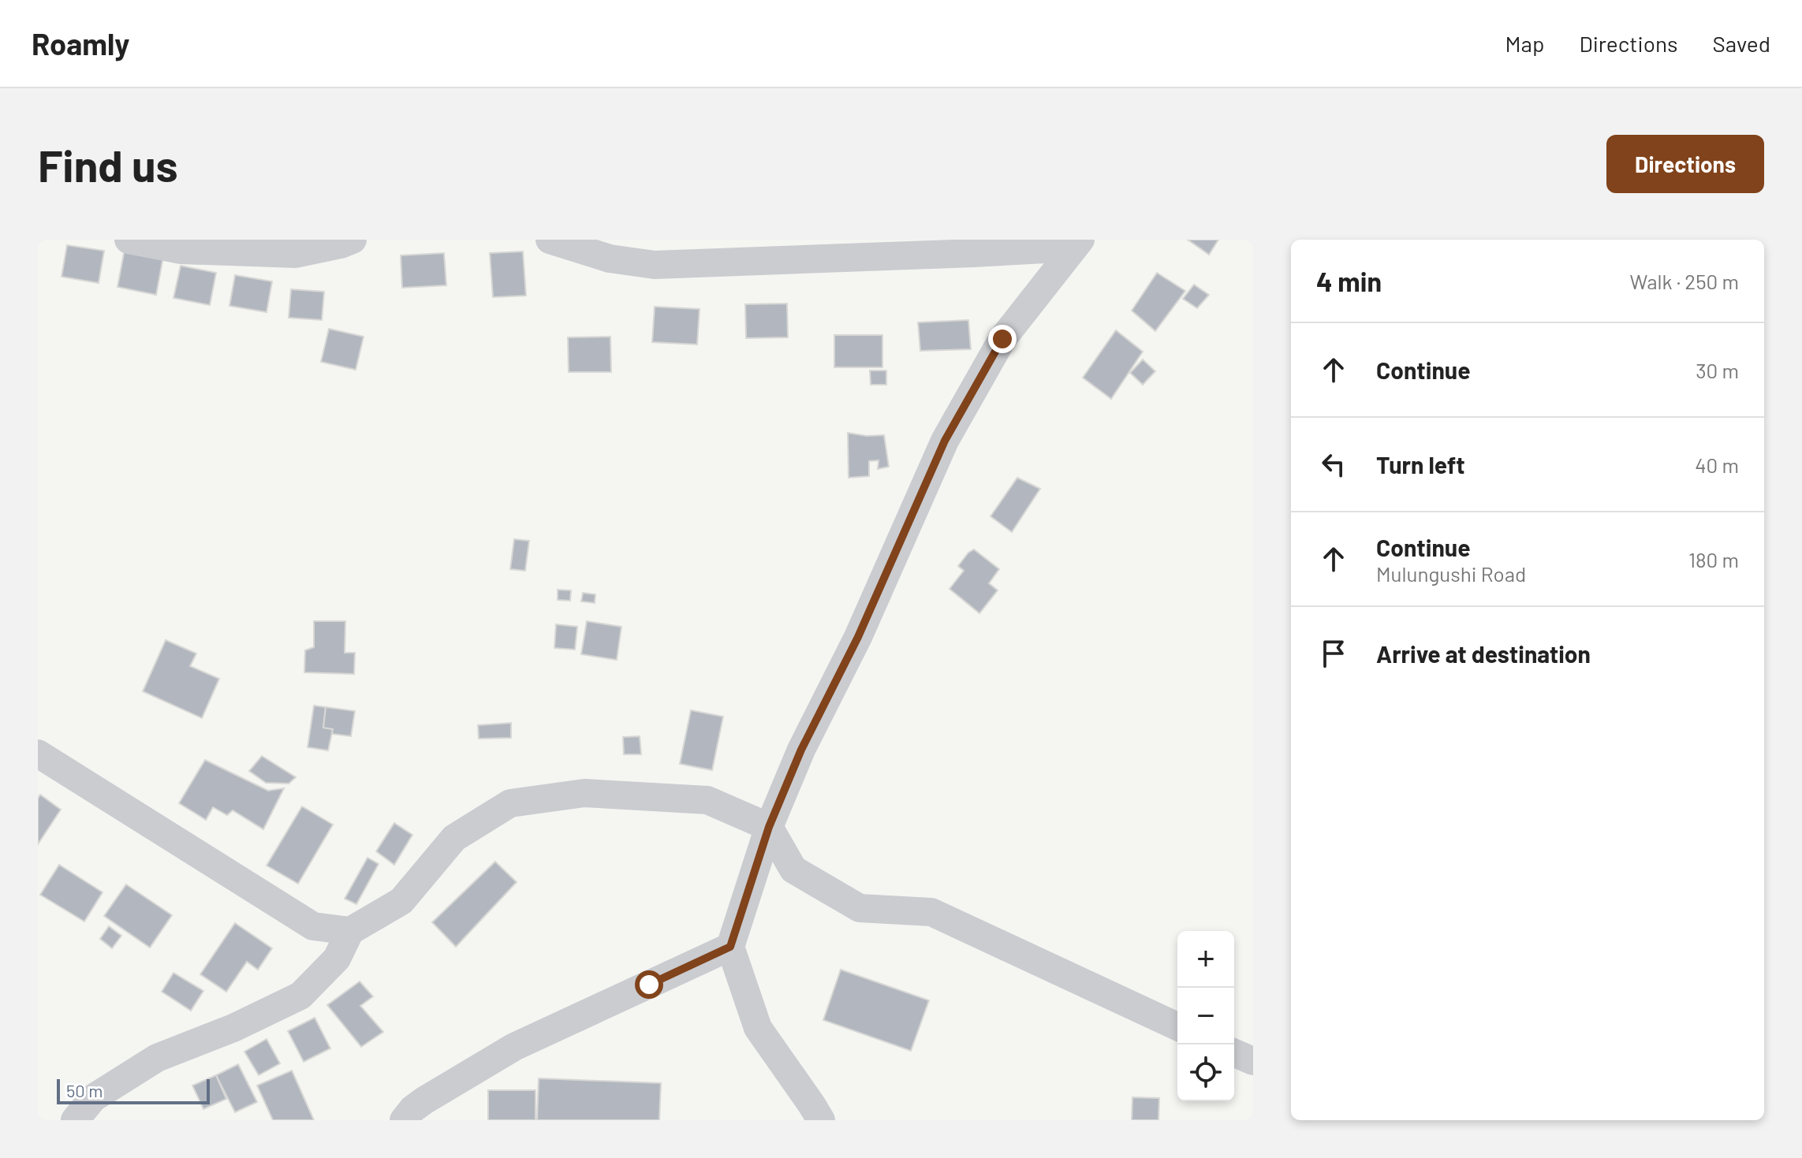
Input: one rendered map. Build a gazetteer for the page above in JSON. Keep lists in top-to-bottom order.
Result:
{
  "scale_bar": "50 m",
  "page": {
    "header": "Roamly",
    "nav": ["Map", "Directions", "Saved"],
    "buttons": "Directions",
    "title": "Find us",
    "heading": ["4 min", "Walk · 250 m"],
    "list": [
      ["Continue", "30 m"],
      ["Turn left", "40 m"],
      ["Continue", "Mulungushi Road", "180 m"],
      "Arrive at destination"
    ],
    "map_buttons": ["+", "−"],
    "scale": "50 m"
  }
}
